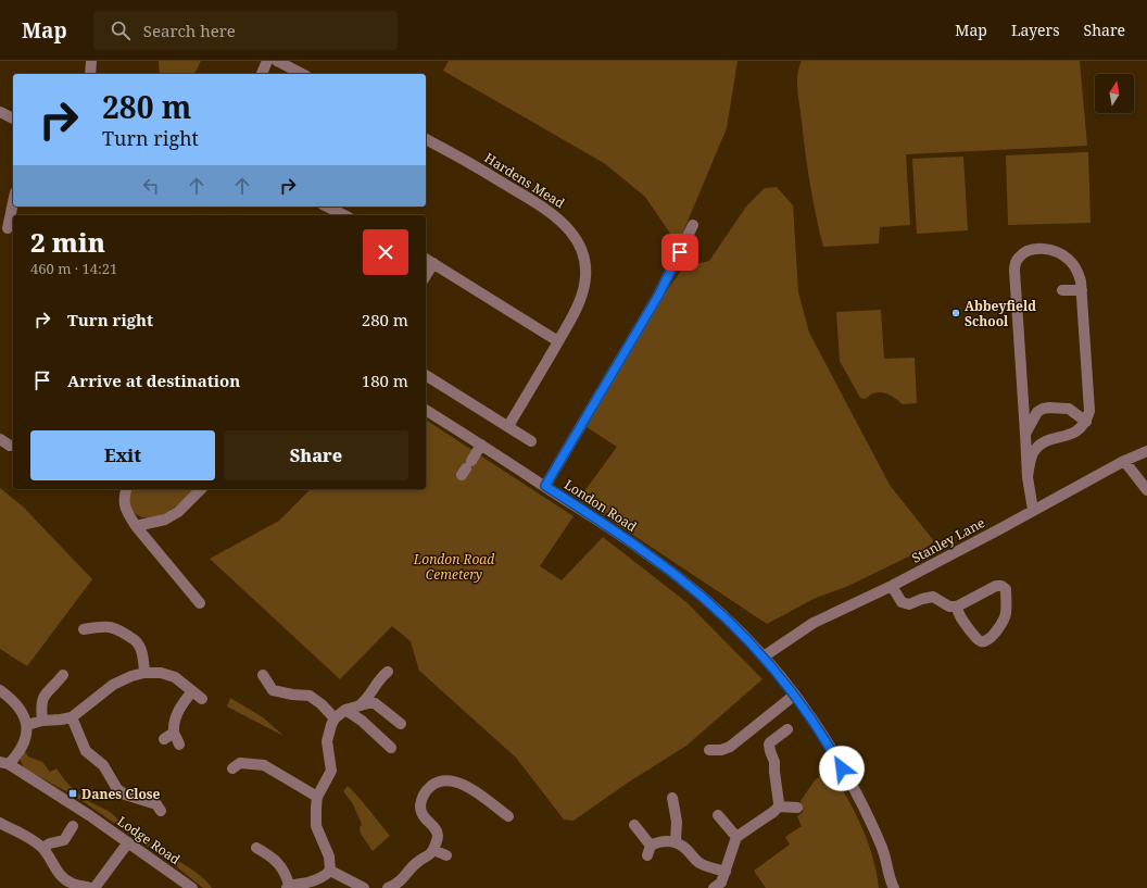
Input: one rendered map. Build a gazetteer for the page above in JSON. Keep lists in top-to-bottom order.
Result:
{
  "streets": {
    "street": [
      "Hardens Mead",
      "London Road",
      "Stanley Lane",
      "Lodge Road"
    ]
  },
  "crossings": [
    ["London Road", "Stanley Lane"]
  ],
  "parks": ["London Road Cemetery"],
  "places": {
    "other": ["Abbeyfield School"],
    "transit": ["Danes Close"]
  },
  "north": "top",
  "page": {
    "header": "Map",
    "search": "Search here",
    "nav": ["Map", "Layers", "Share"],
    "turn": ["280 m", "Turn right"],
    "heading": ["2 min", "460 m · 14:21"],
    "list": [
      {
        "name": "Turn right",
        "value": "280 m"
      },
      {
        "name": "Arrive at destination",
        "value": "180 m"
      }
    ],
    "buttons": ["Exit", "Share"]
  }
}
